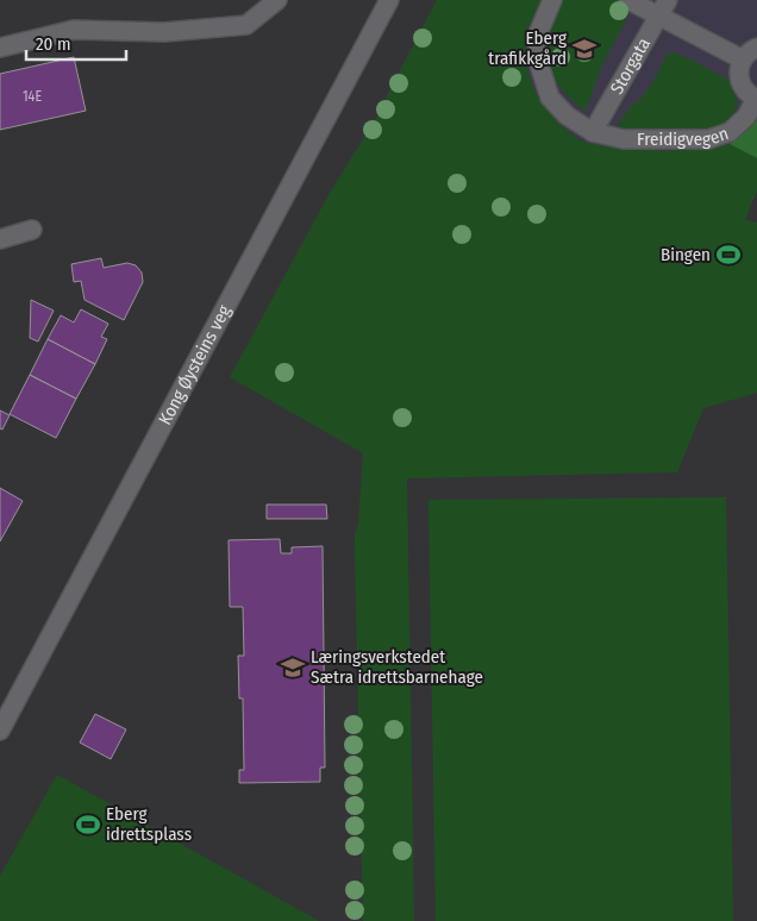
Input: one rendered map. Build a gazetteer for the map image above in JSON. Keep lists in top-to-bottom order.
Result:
{
  "streets": {
    "main road": ["Storgata", "Freidigvegen", "Kong Øysteins veg"]
  },
  "crossings": [
    ["Storgata", "Freidigvegen"]
  ],
  "places": {
    "school or university": ["Eberg trafikkgård", "Læringsverkstedet Sætra idrettsbarnehage"],
    "sports": ["Bingen", "Eberg idrettsplass"]
  },
  "house_numbers": ["14E"],
  "scale_bar": "20 m"
}
